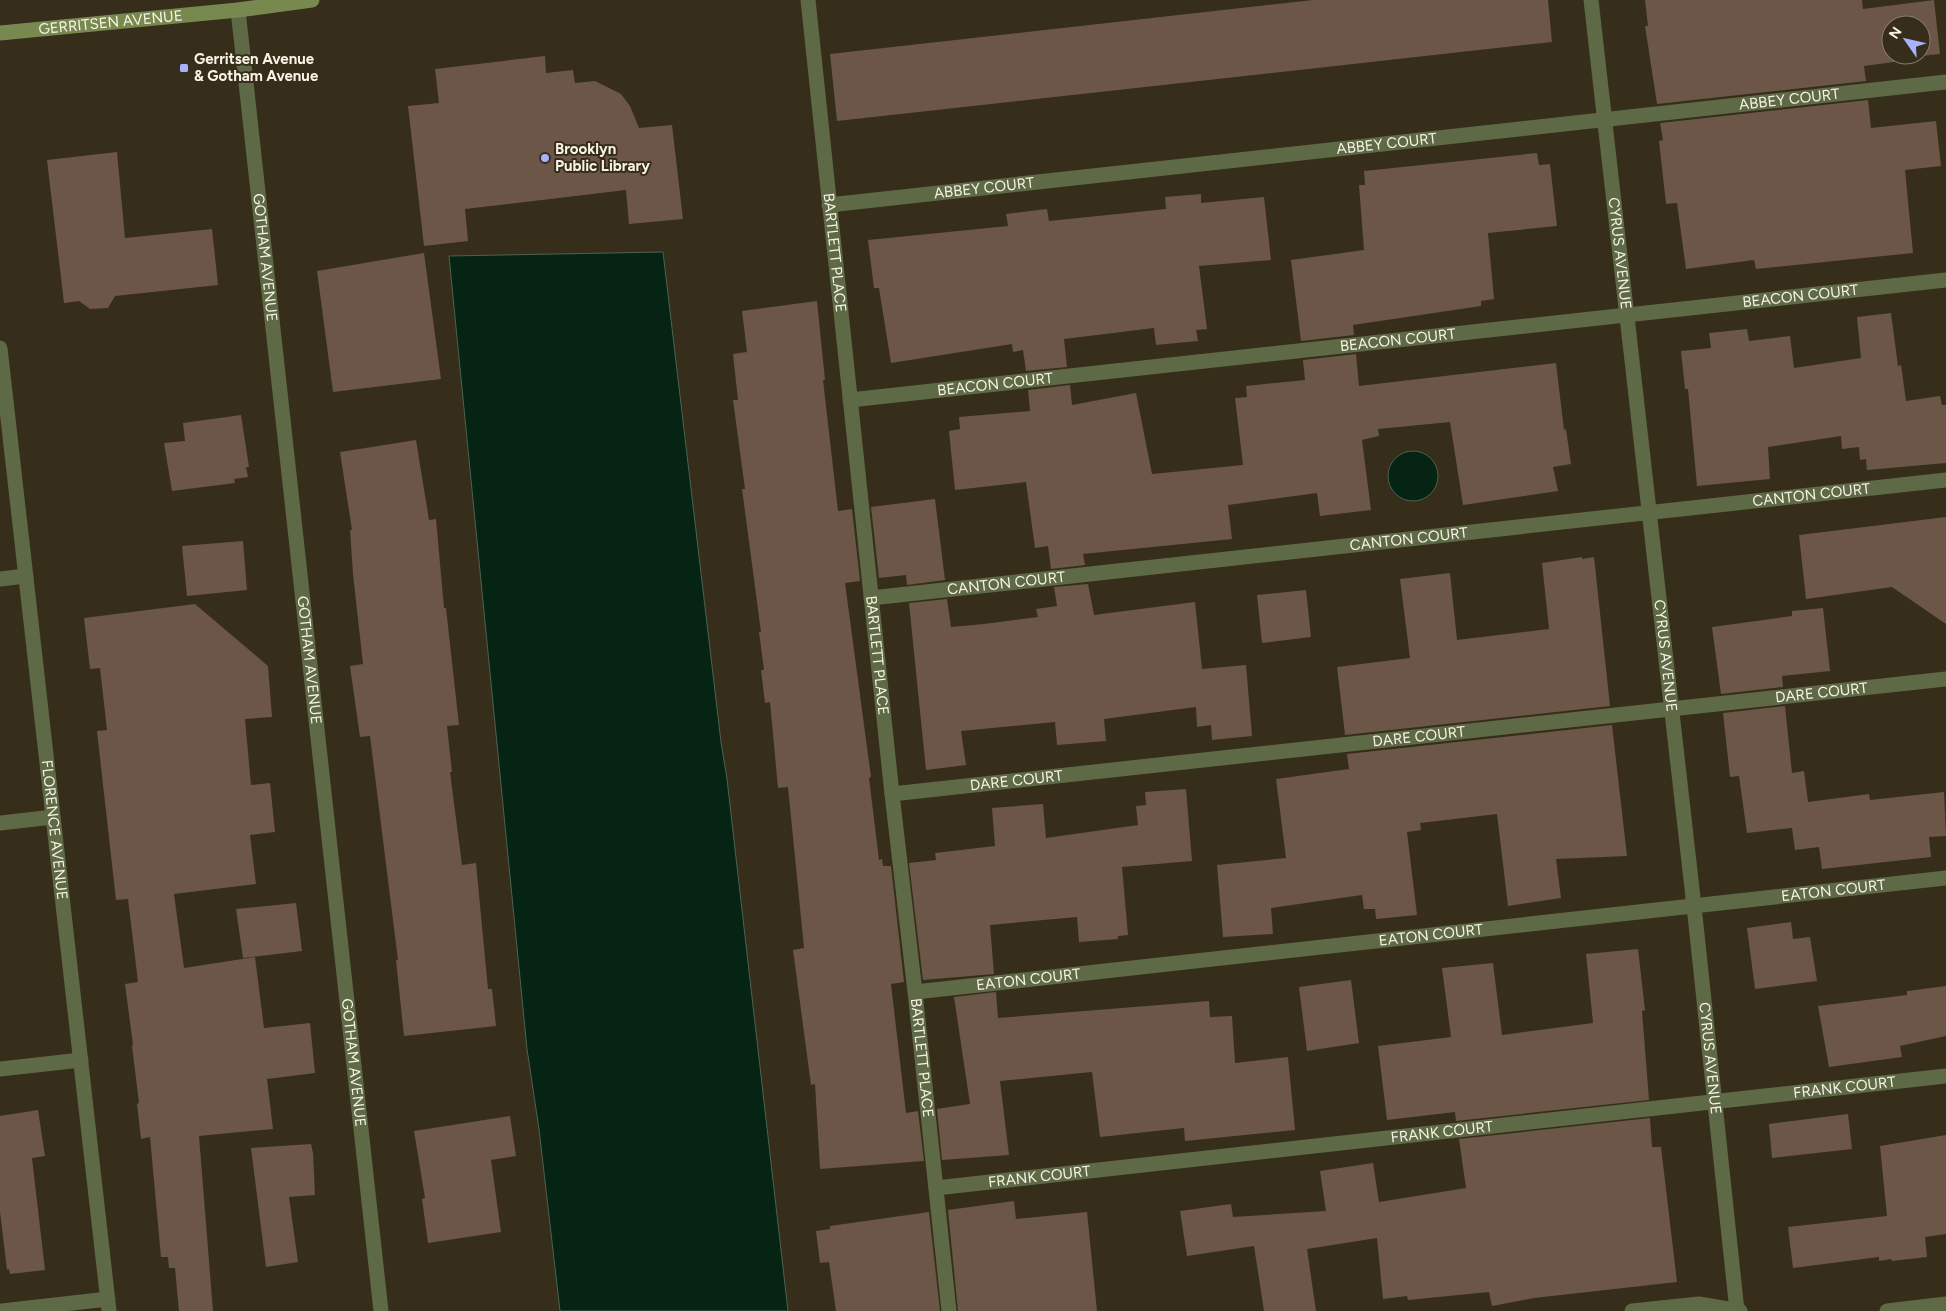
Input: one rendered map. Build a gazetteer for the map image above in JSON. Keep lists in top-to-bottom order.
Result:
{
  "streets": {
    "main road": ["GERRITSEN AVENUE"],
    "street": [
      "ABBEY COURT",
      "BARTLETT PLACE",
      "CYRUS AVENUE",
      "GOTHAM AVENUE",
      "BEACON COURT",
      "CANTON COURT",
      "DARE COURT",
      "FLORENCE AVENUE",
      "EATON COURT",
      "FRANK COURT"
    ]
  },
  "crossings": [
    ["GERRITSEN AVENUE", "GOTHAM AVENUE"],
    ["ABBEY COURT", "BARTLETT PLACE"],
    ["ABBEY COURT", "CYRUS AVENUE"],
    ["BARTLETT PLACE", "BEACON COURT"],
    ["BARTLETT PLACE", "CANTON COURT"],
    ["BARTLETT PLACE", "DARE COURT"],
    ["BARTLETT PLACE", "EATON COURT"],
    ["BARTLETT PLACE", "FRANK COURT"],
    ["CYRUS AVENUE", "BEACON COURT"],
    ["CYRUS AVENUE", "CANTON COURT"],
    ["CYRUS AVENUE", "DARE COURT"],
    ["CYRUS AVENUE", "EATON COURT"],
    ["CYRUS AVENUE", "FRANK COURT"]
  ],
  "places": {
    "transit": ["Gerritsen Avenue & Gotham Avenue"],
    "other": ["Brooklyn Public Library"]
  },
  "north": "top left"
}
